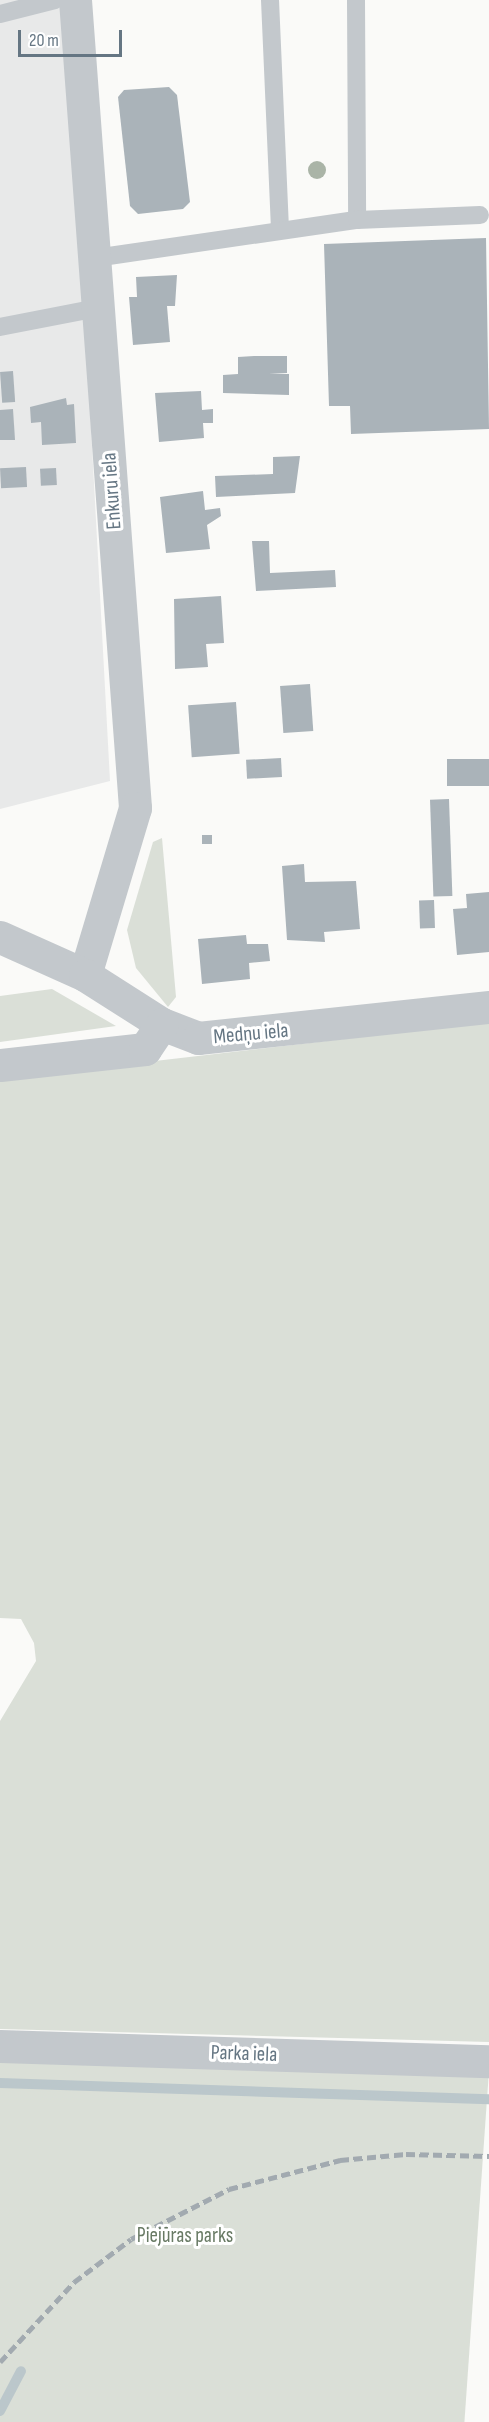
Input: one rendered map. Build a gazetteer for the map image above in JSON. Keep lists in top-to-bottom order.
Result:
{
  "streets": {
    "street": ["Enkuru iela", "Medņu iela", "Parka iela"]
  },
  "crossings": [
    ["Enkuru iela", "Medņu iela"]
  ],
  "parks": ["Piejūras parks"],
  "scale_bar": "20 m"
}
